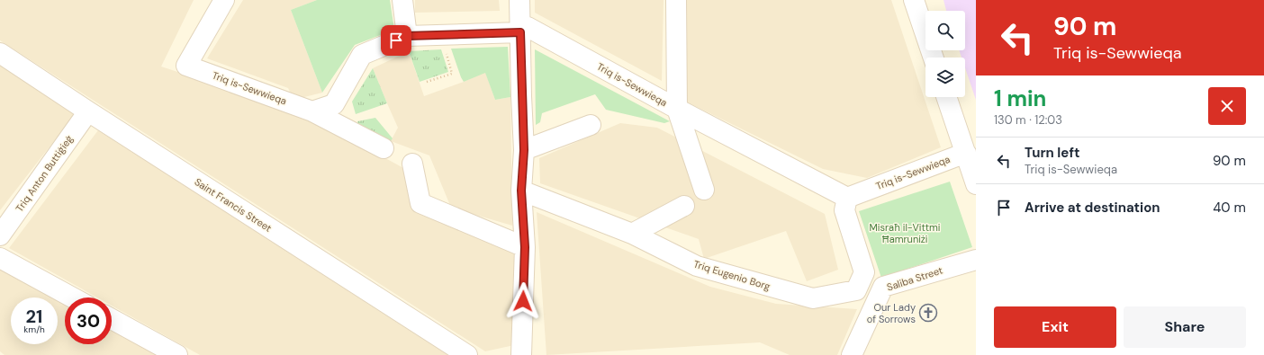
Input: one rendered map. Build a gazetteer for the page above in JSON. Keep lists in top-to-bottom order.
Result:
{
  "streets": {
    "street": [
      "Triq is-Sewwieqa",
      "Triq Anton Buttiġieġ",
      "Saint Francis Street",
      "Triq Eugenio Borg",
      "Saliba Street"
    ]
  },
  "crossings": [
    ["Triq is-Sewwieqa", "Triq Eugenio Borg"],
    ["Triq Anton Buttiġieġ", "Saint Francis Street"]
  ],
  "parks": ["Misraħ il-Vittmi Ħamruniżi"],
  "places": {
    "church": ["Our Lady of Sorrows"]
  },
  "page": {
    "turn": ["90 m", "Triq is-Sewwieqa"],
    "heading": ["1 min", "130 m · 12:03"],
    "list": [
      {
        "name": "Turn left",
        "note": "Triq is-Sewwieqa",
        "value": "90 m"
      },
      {
        "name": "Arrive at destination",
        "value": "40 m"
      }
    ],
    "speed": "21 km/h",
    "limit": "30",
    "buttons": ["Exit", "Share"]
  }
}
